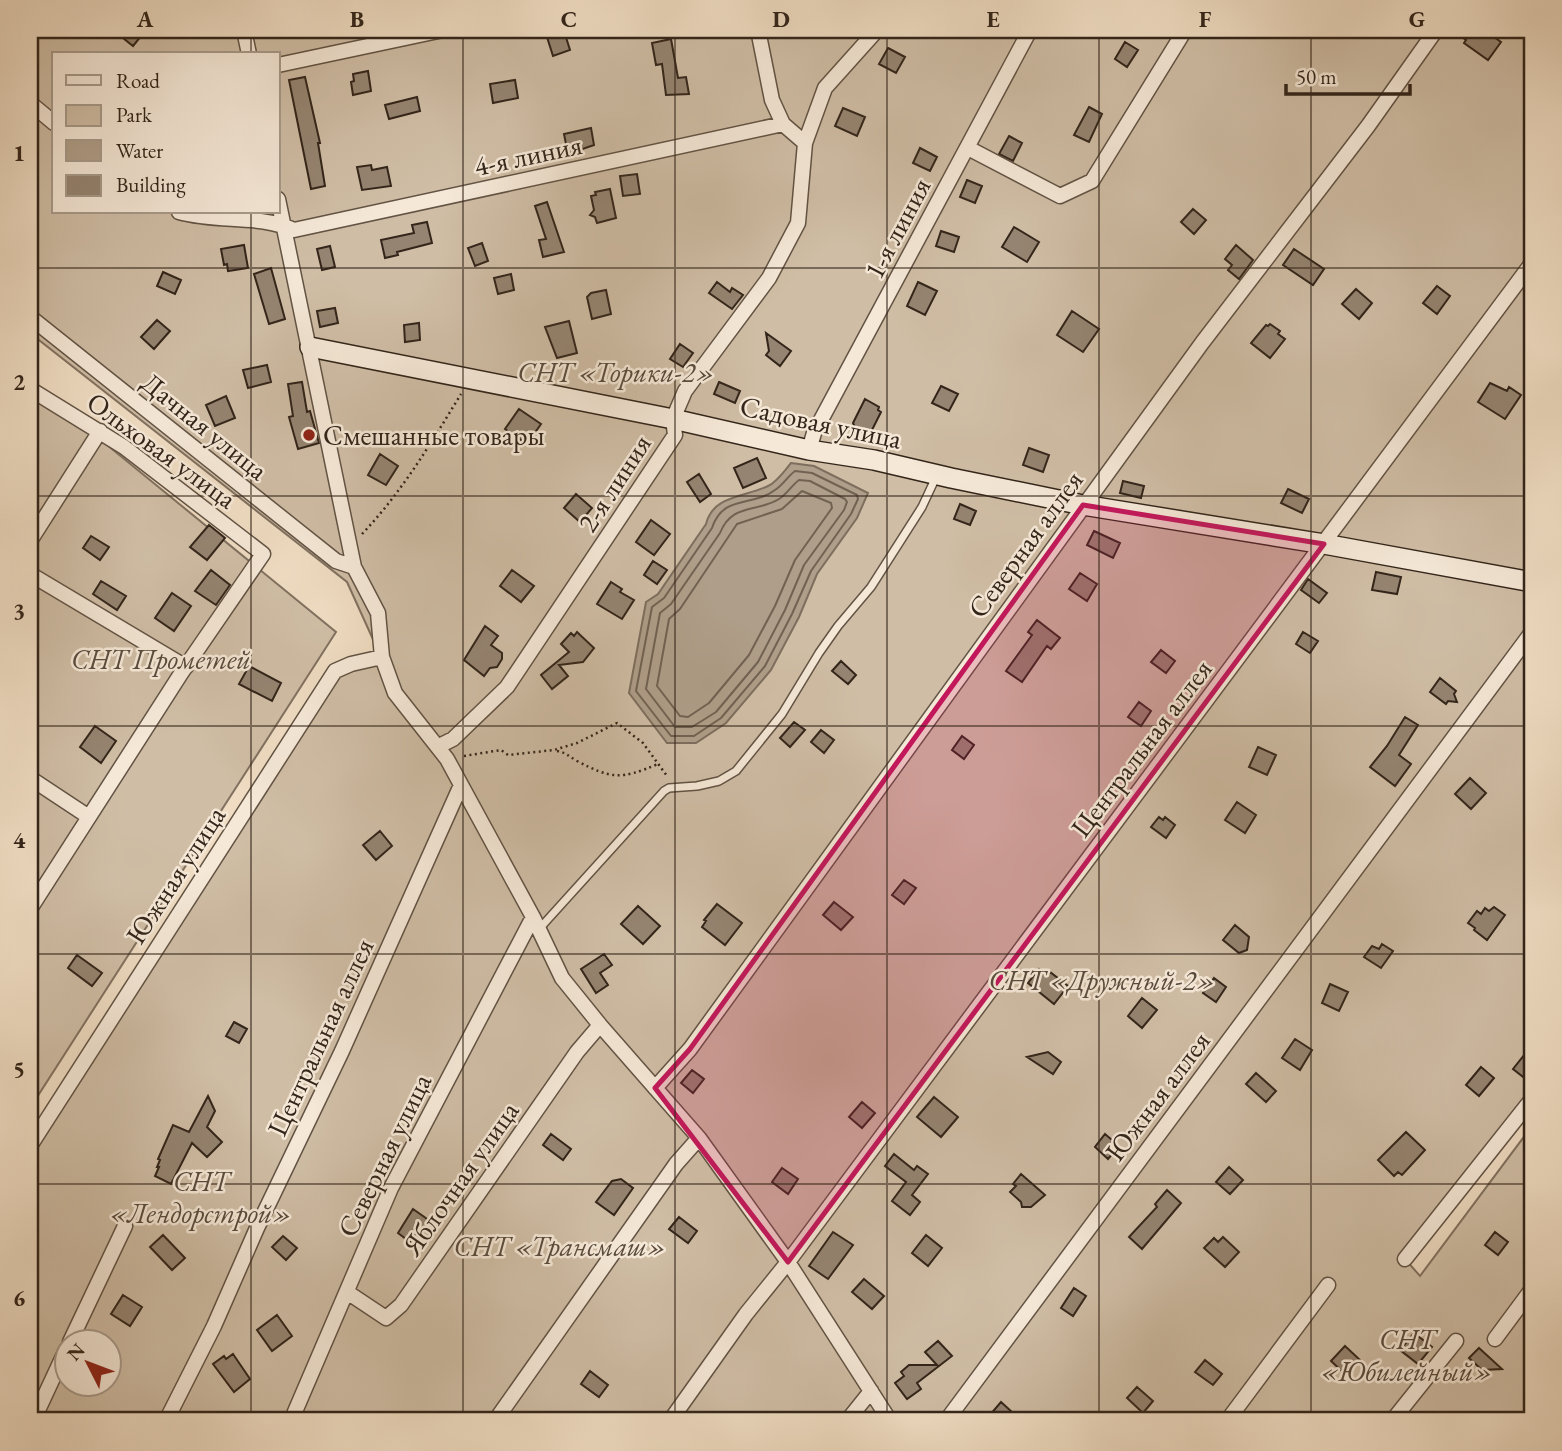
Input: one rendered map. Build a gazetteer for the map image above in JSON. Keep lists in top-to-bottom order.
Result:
{
  "streets": {
    "street": [
      "4-я линия",
      "1-я линия",
      "Садовая улица",
      "Дачная улица",
      "Ольховая улица",
      "2-я линия",
      "Северная аллея",
      "Центральная аллея",
      "Южная улица",
      "Южная аллея",
      "Северная улица",
      "Яблочная улица"
    ]
  },
  "crossings": [
    ["1-я линия", "Садовая улица"],
    ["Садовая улица", "2-я линия"],
    ["Садовая улица", "Северная аллея"],
    ["Садовая улица", "Центральная аллея"],
    ["Северная улица", "Яблочная улица"]
  ],
  "parks": [
    "СНТ «Торики-2»",
    "СНТ Прометей",
    "СНТ «Дружный-2»",
    "СНТ «Лендорстрой»",
    "СНТ «Трансмаш»",
    "СНТ «Юбилейный»"
  ],
  "places": ["Смешанные товары"],
  "legend": [
    "Road",
    "Park",
    "Water",
    "Building"
  ],
  "scale_bar": "50 m",
  "north": "top left",
  "grid": {
    "columns": [
      "A",
      "B",
      "C",
      "D",
      "E",
      "F",
      "G"
    ],
    "rows": [
      "1",
      "2",
      "3",
      "4",
      "5",
      "6"
    ]
  }
}
